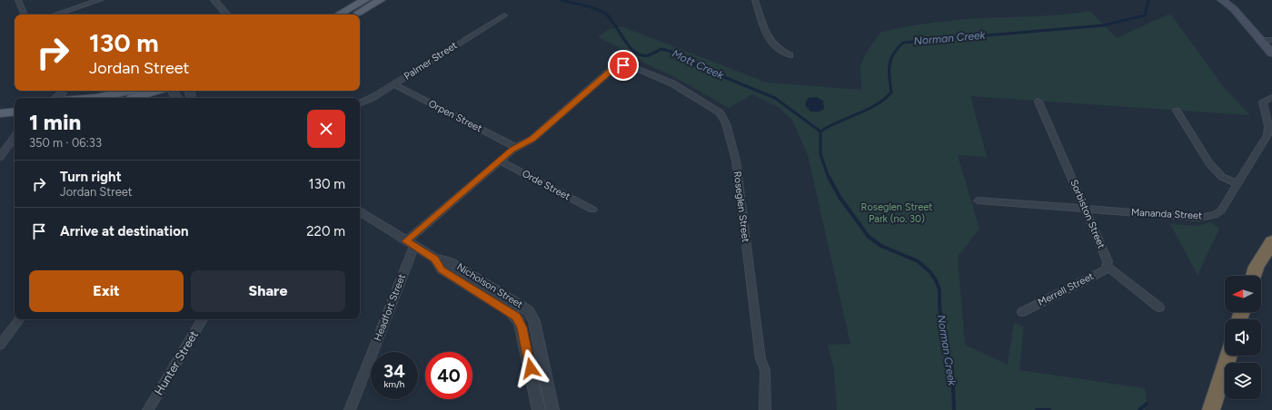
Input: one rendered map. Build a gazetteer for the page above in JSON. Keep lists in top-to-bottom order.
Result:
{
  "streets": {
    "street": [
      "Palmer Street",
      "Orpen Street",
      "Orde Street",
      "Roseglen Street",
      "Sorbiston Street",
      "Mananda Street",
      "Nicholson Street",
      "Merrell Street",
      "Headfort Street",
      "Hunter Street"
    ]
  },
  "crossings": [
    ["Palmer Street", "Orpen Street"],
    ["Orpen Street", "Roseglen Street"],
    ["Sorbiston Street", "Mananda Street"],
    ["Sorbiston Street", "Merrell Street"],
    ["Nicholson Street", "Headfort Street"]
  ],
  "water": ["Norman Creek", "Mott Creek"],
  "parks": ["Roseglen Street Park (no. 30)"],
  "north": "left",
  "page": {
    "turn": ["130 m", "Jordan Street"],
    "heading": ["1 min", "350 m · 06:33"],
    "list": [
      {
        "name": "Turn right",
        "note": "Jordan Street",
        "value": "130 m"
      },
      {
        "name": "Arrive at destination",
        "value": "220 m"
      }
    ],
    "buttons": ["Exit", "Share"],
    "speed": "34 km/h",
    "limit": "40"
  }
}
